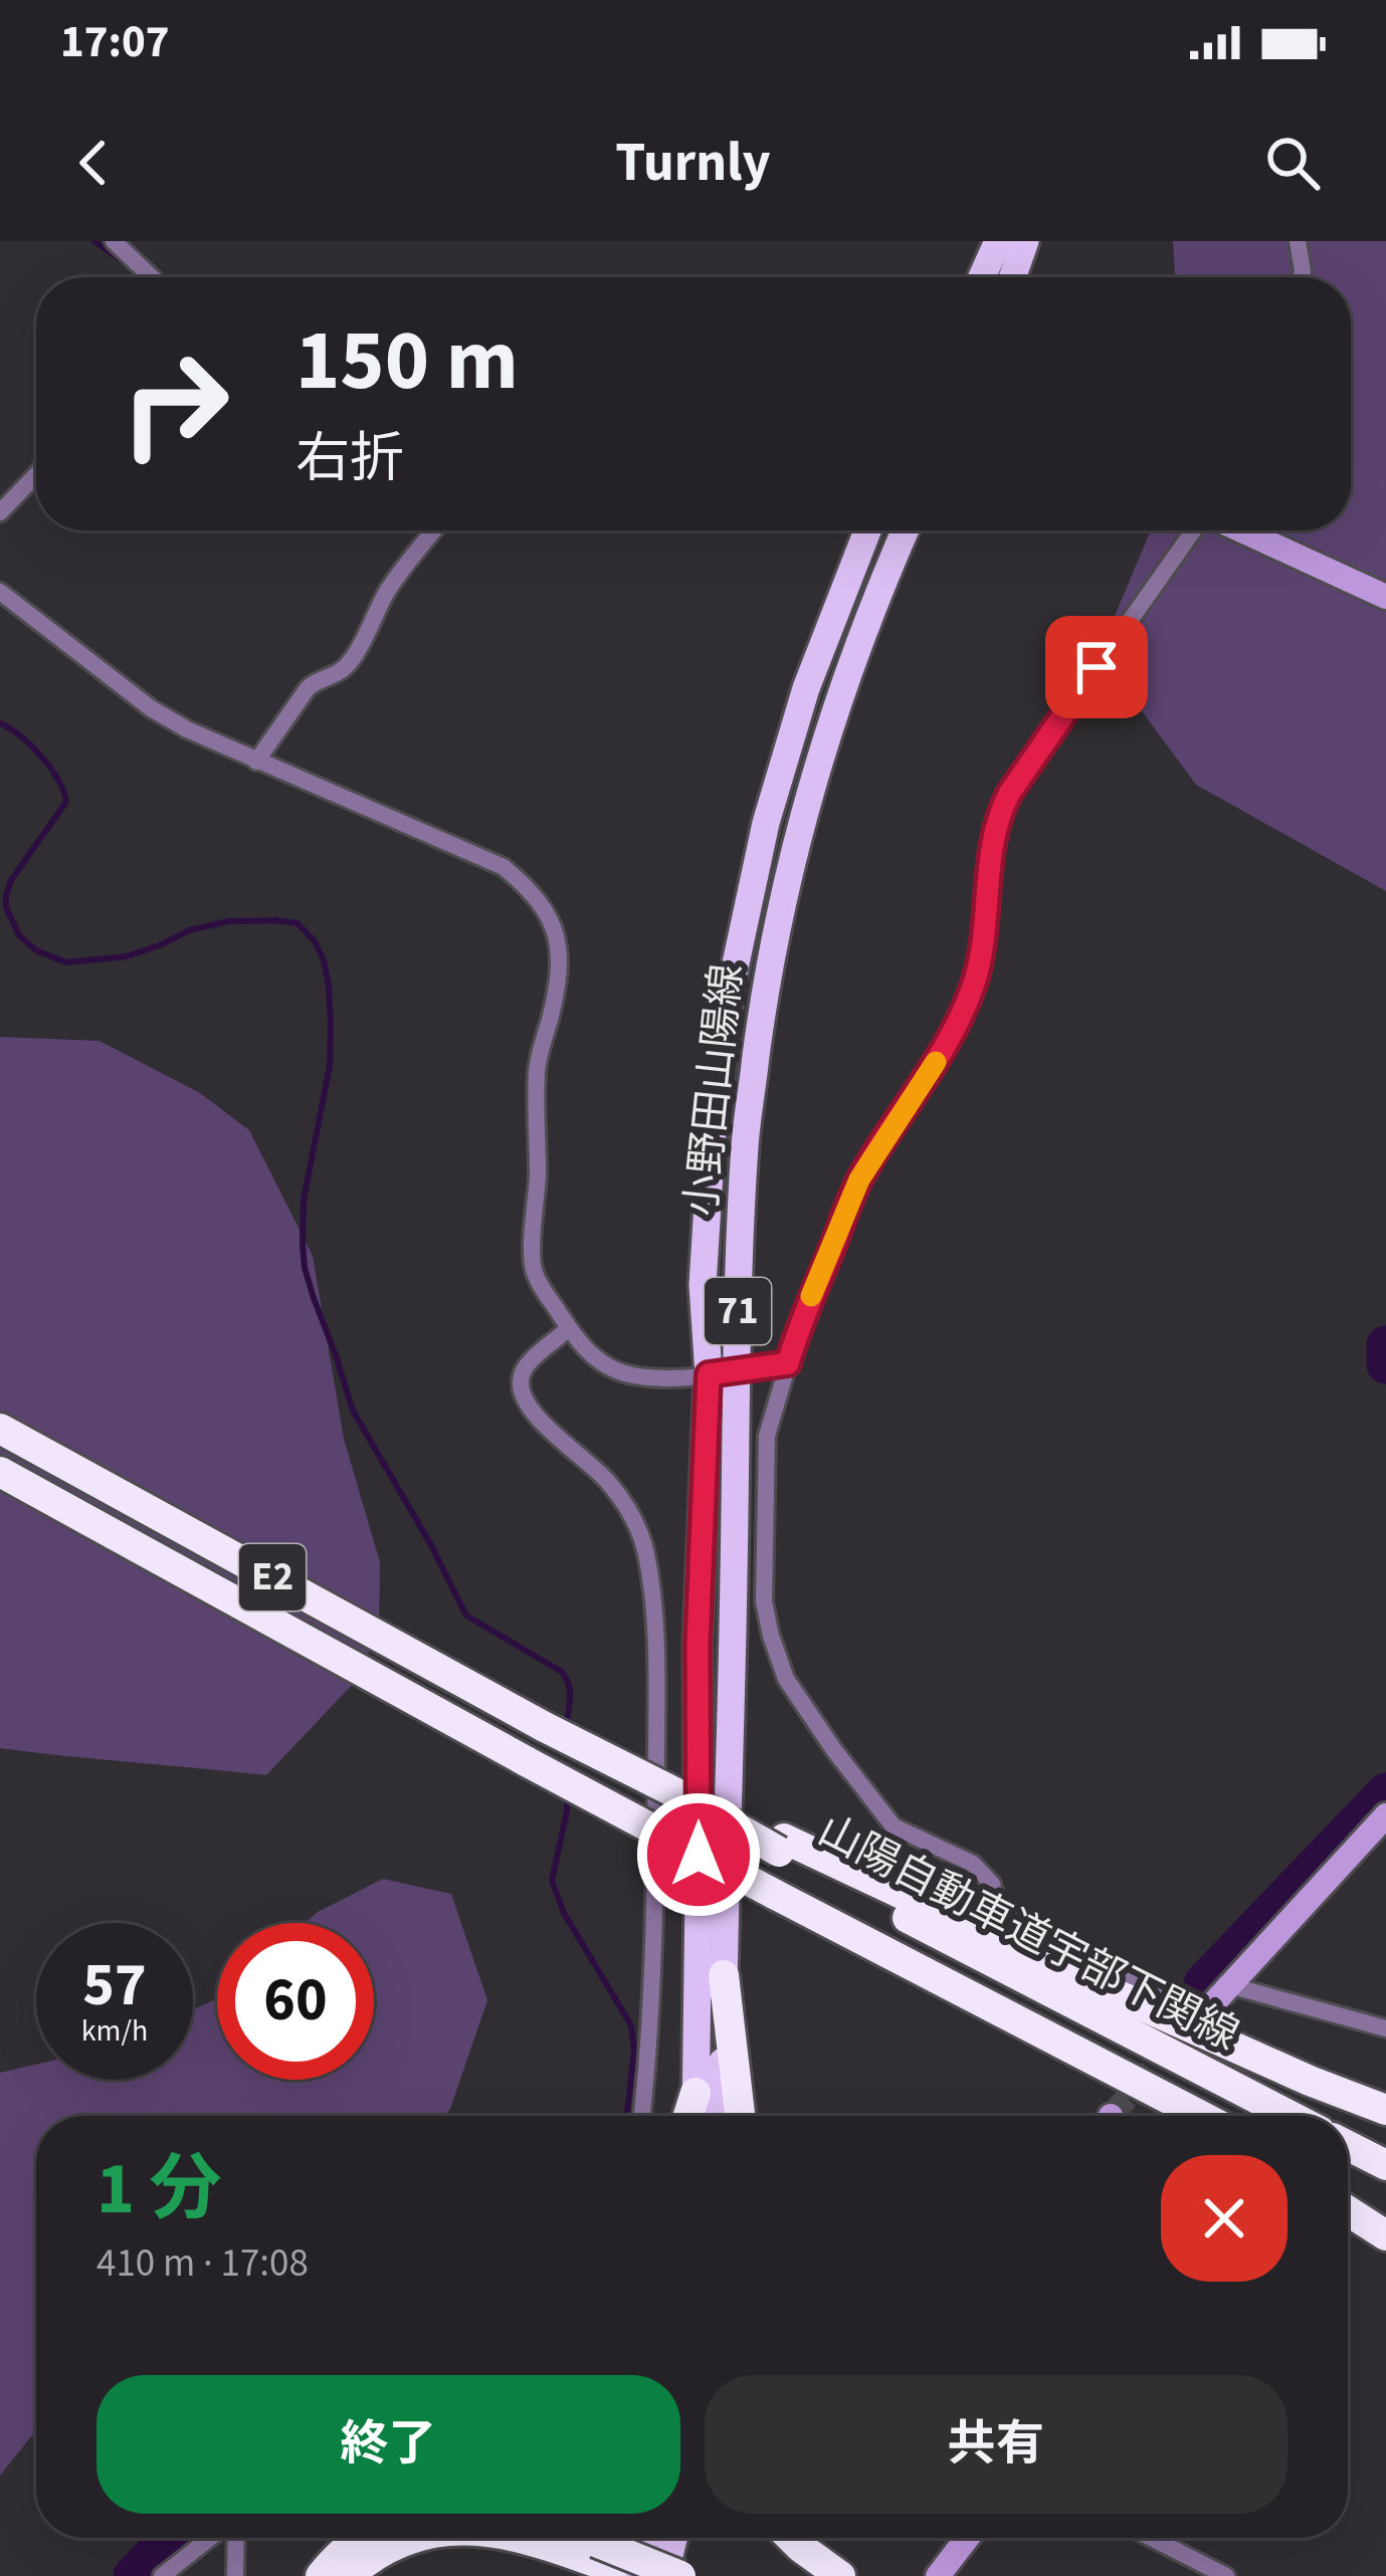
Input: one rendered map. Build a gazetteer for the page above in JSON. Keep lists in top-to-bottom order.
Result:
{
  "streets": {
    "highway": ["E2", "山陽自動車道宇部下関線"],
    "main road": ["小野田山陽線", "71"]
  },
  "crossings": [
    ["E2", "山陽自動車道宇部下関線"]
  ],
  "page": {
    "status": "17:07",
    "header": "Turnly",
    "turn": ["150 m", "右折"],
    "speed": "57 km/h",
    "limit": "60",
    "heading": ["1 分", "410 m · 17:08"],
    "buttons": ["終了", "共有"]
  }
}
